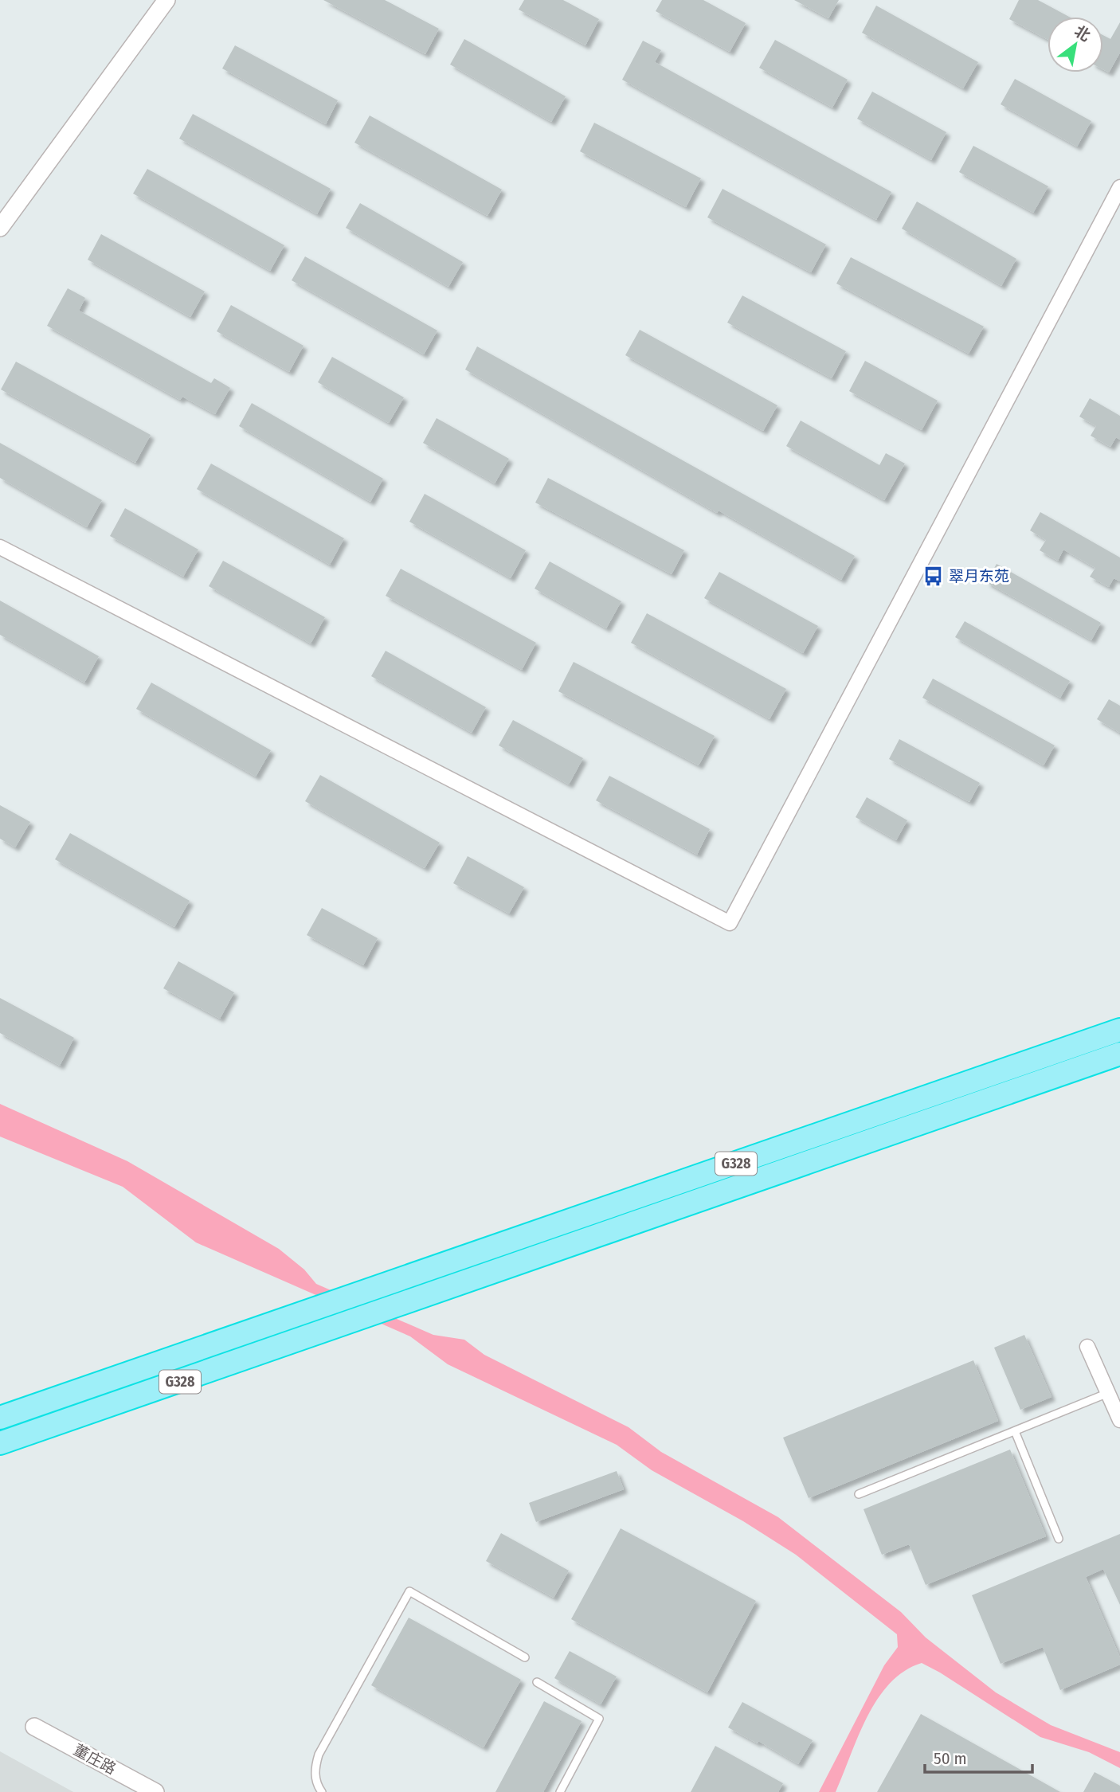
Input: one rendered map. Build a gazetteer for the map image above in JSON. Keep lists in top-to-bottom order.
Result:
{
  "streets": {
    "highway": ["G328"],
    "street": ["董庄路"]
  },
  "places": {
    "bus stop": ["翠月东苑"]
  },
  "scale_bar": "50 m",
  "north": "top right"
}
